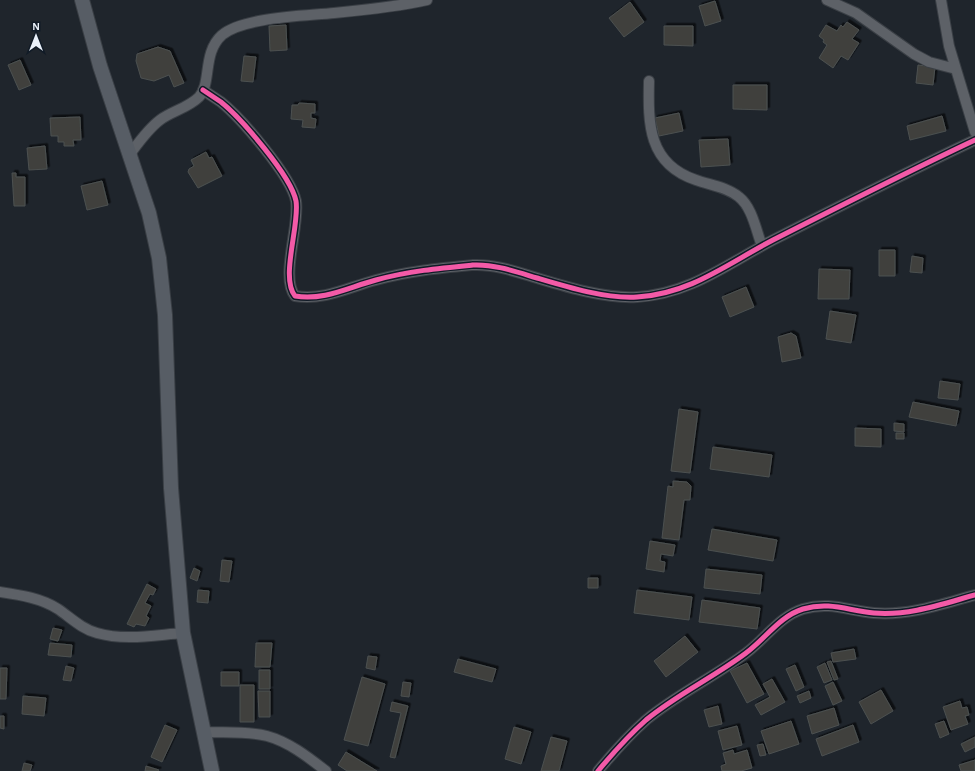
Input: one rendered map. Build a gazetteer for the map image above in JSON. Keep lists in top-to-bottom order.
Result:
{
  "north": "top"
}
